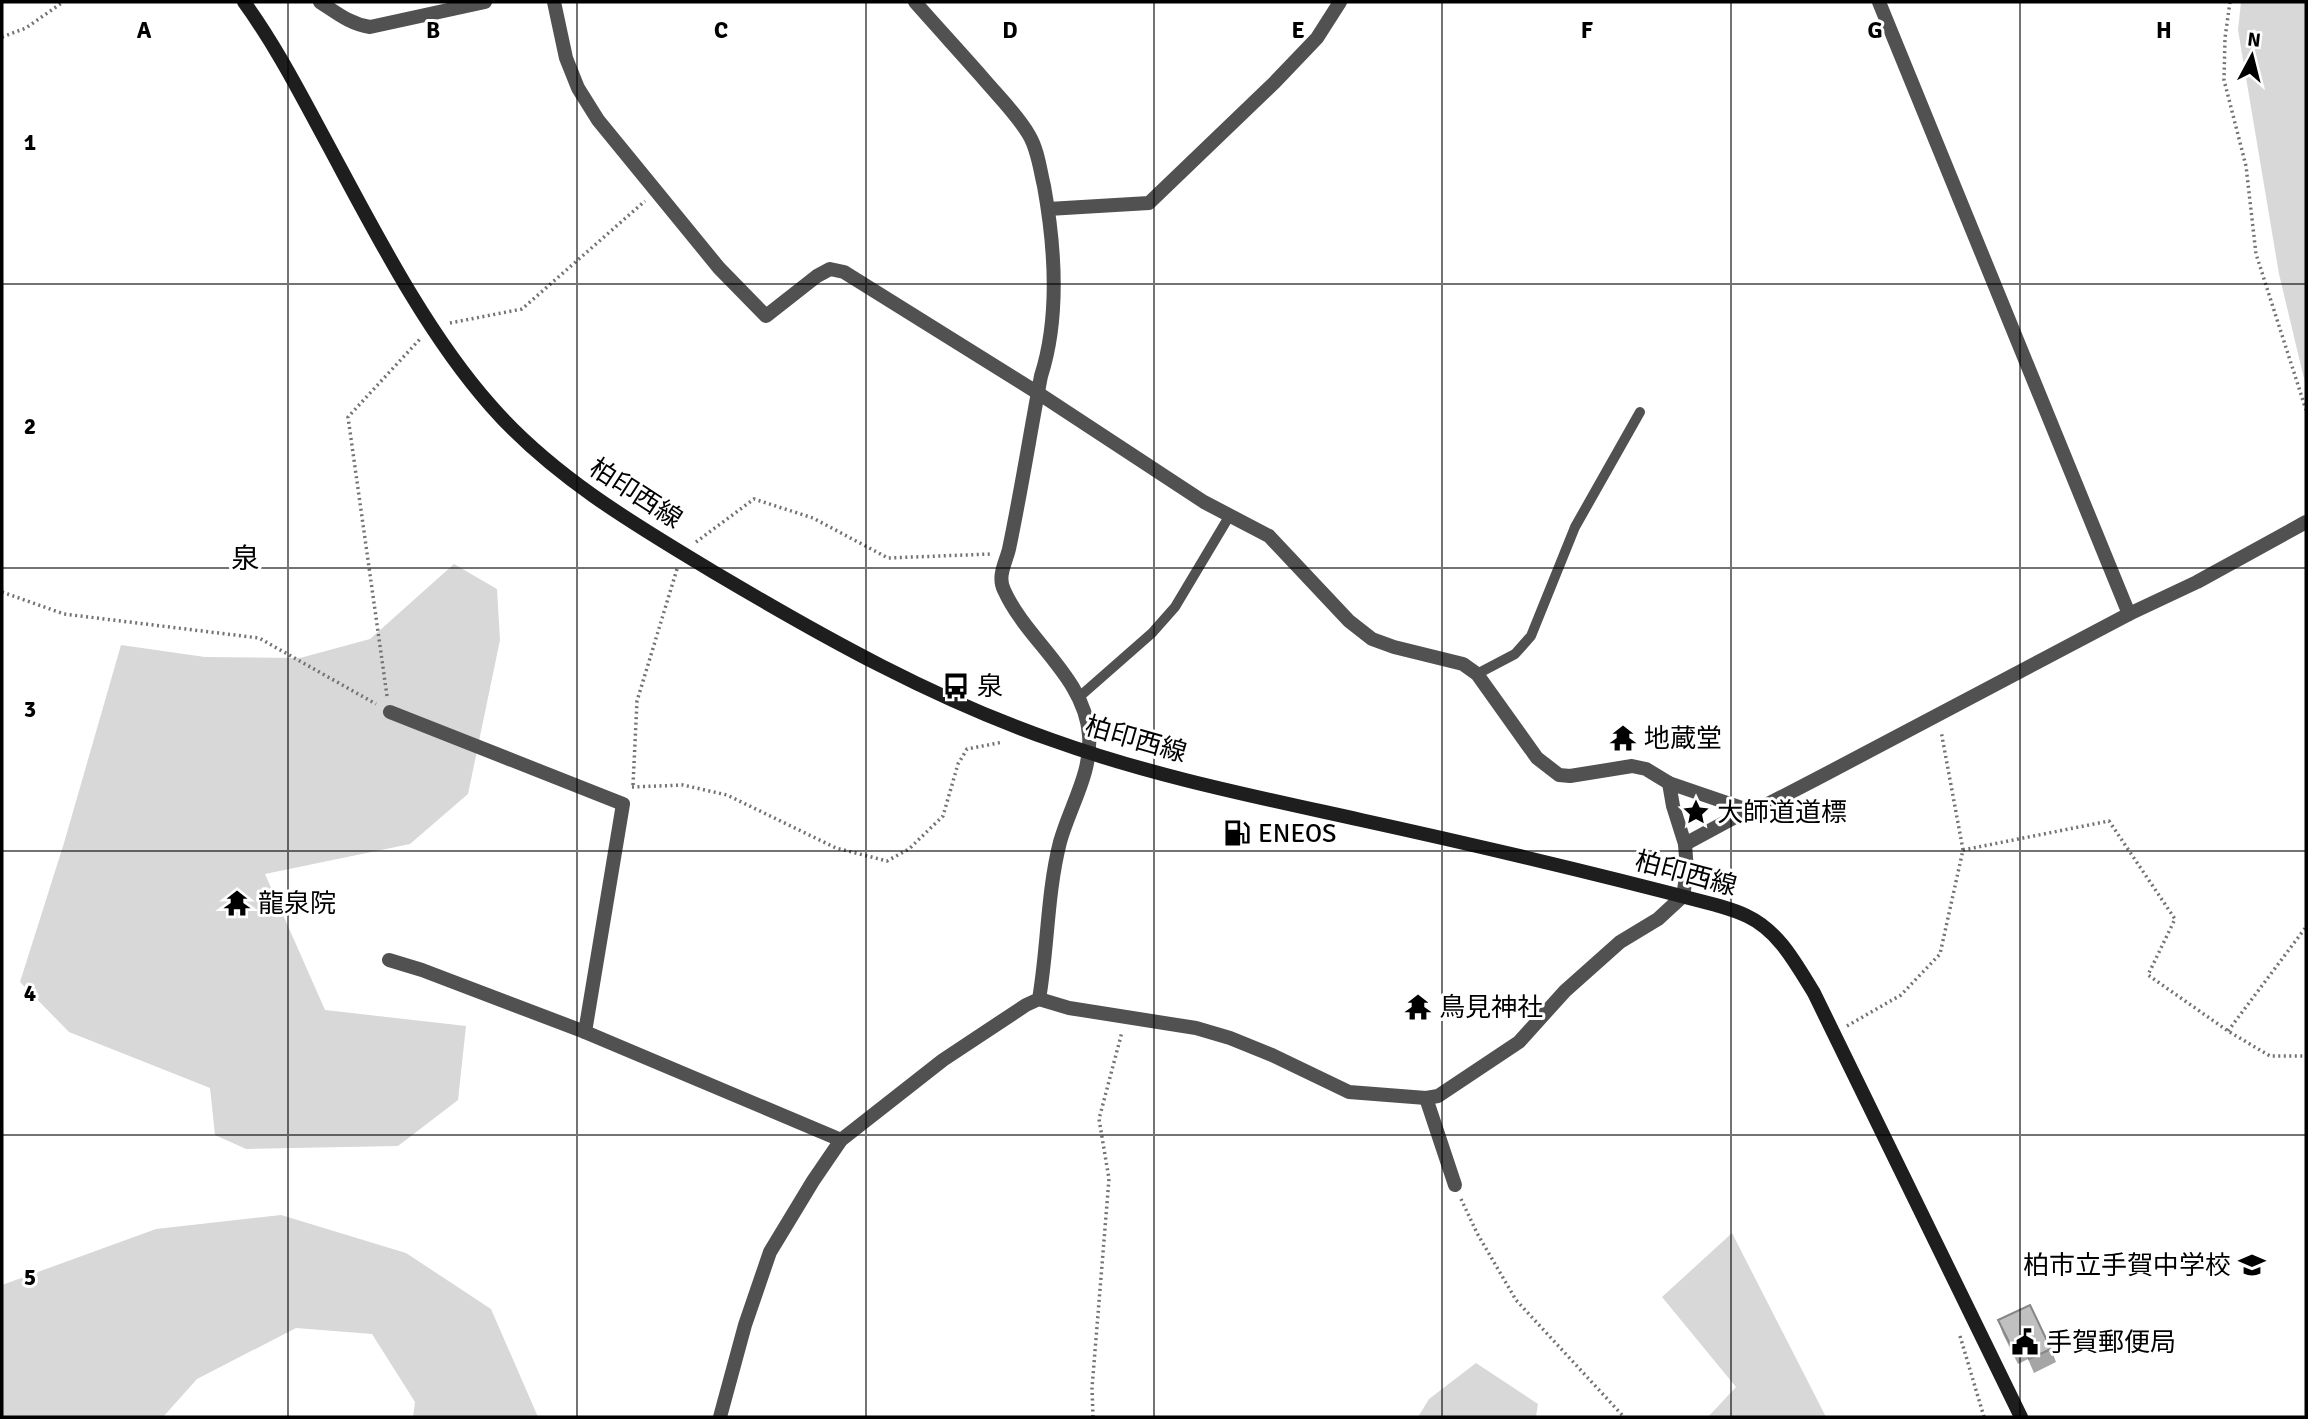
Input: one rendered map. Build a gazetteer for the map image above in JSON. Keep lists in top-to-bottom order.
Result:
{
  "streets": {
    "main road": ["柏印西線"]
  },
  "districts": ["泉"],
  "places": {
    "bus stop": ["泉"],
    "temple": ["地蔵堂", "龍泉院", "鳥見神社"],
    "place": ["大師道道標"],
    "fuel station": ["ENEOS"],
    "school or university": ["柏市立手賀中学校"],
    "public building": ["手賀郵便局"]
  },
  "north": "top",
  "grid": {
    "columns": [
      "A",
      "B",
      "C",
      "D",
      "E",
      "F",
      "G",
      "H"
    ],
    "rows": [
      "1",
      "2",
      "3",
      "4",
      "5"
    ]
  }
}
